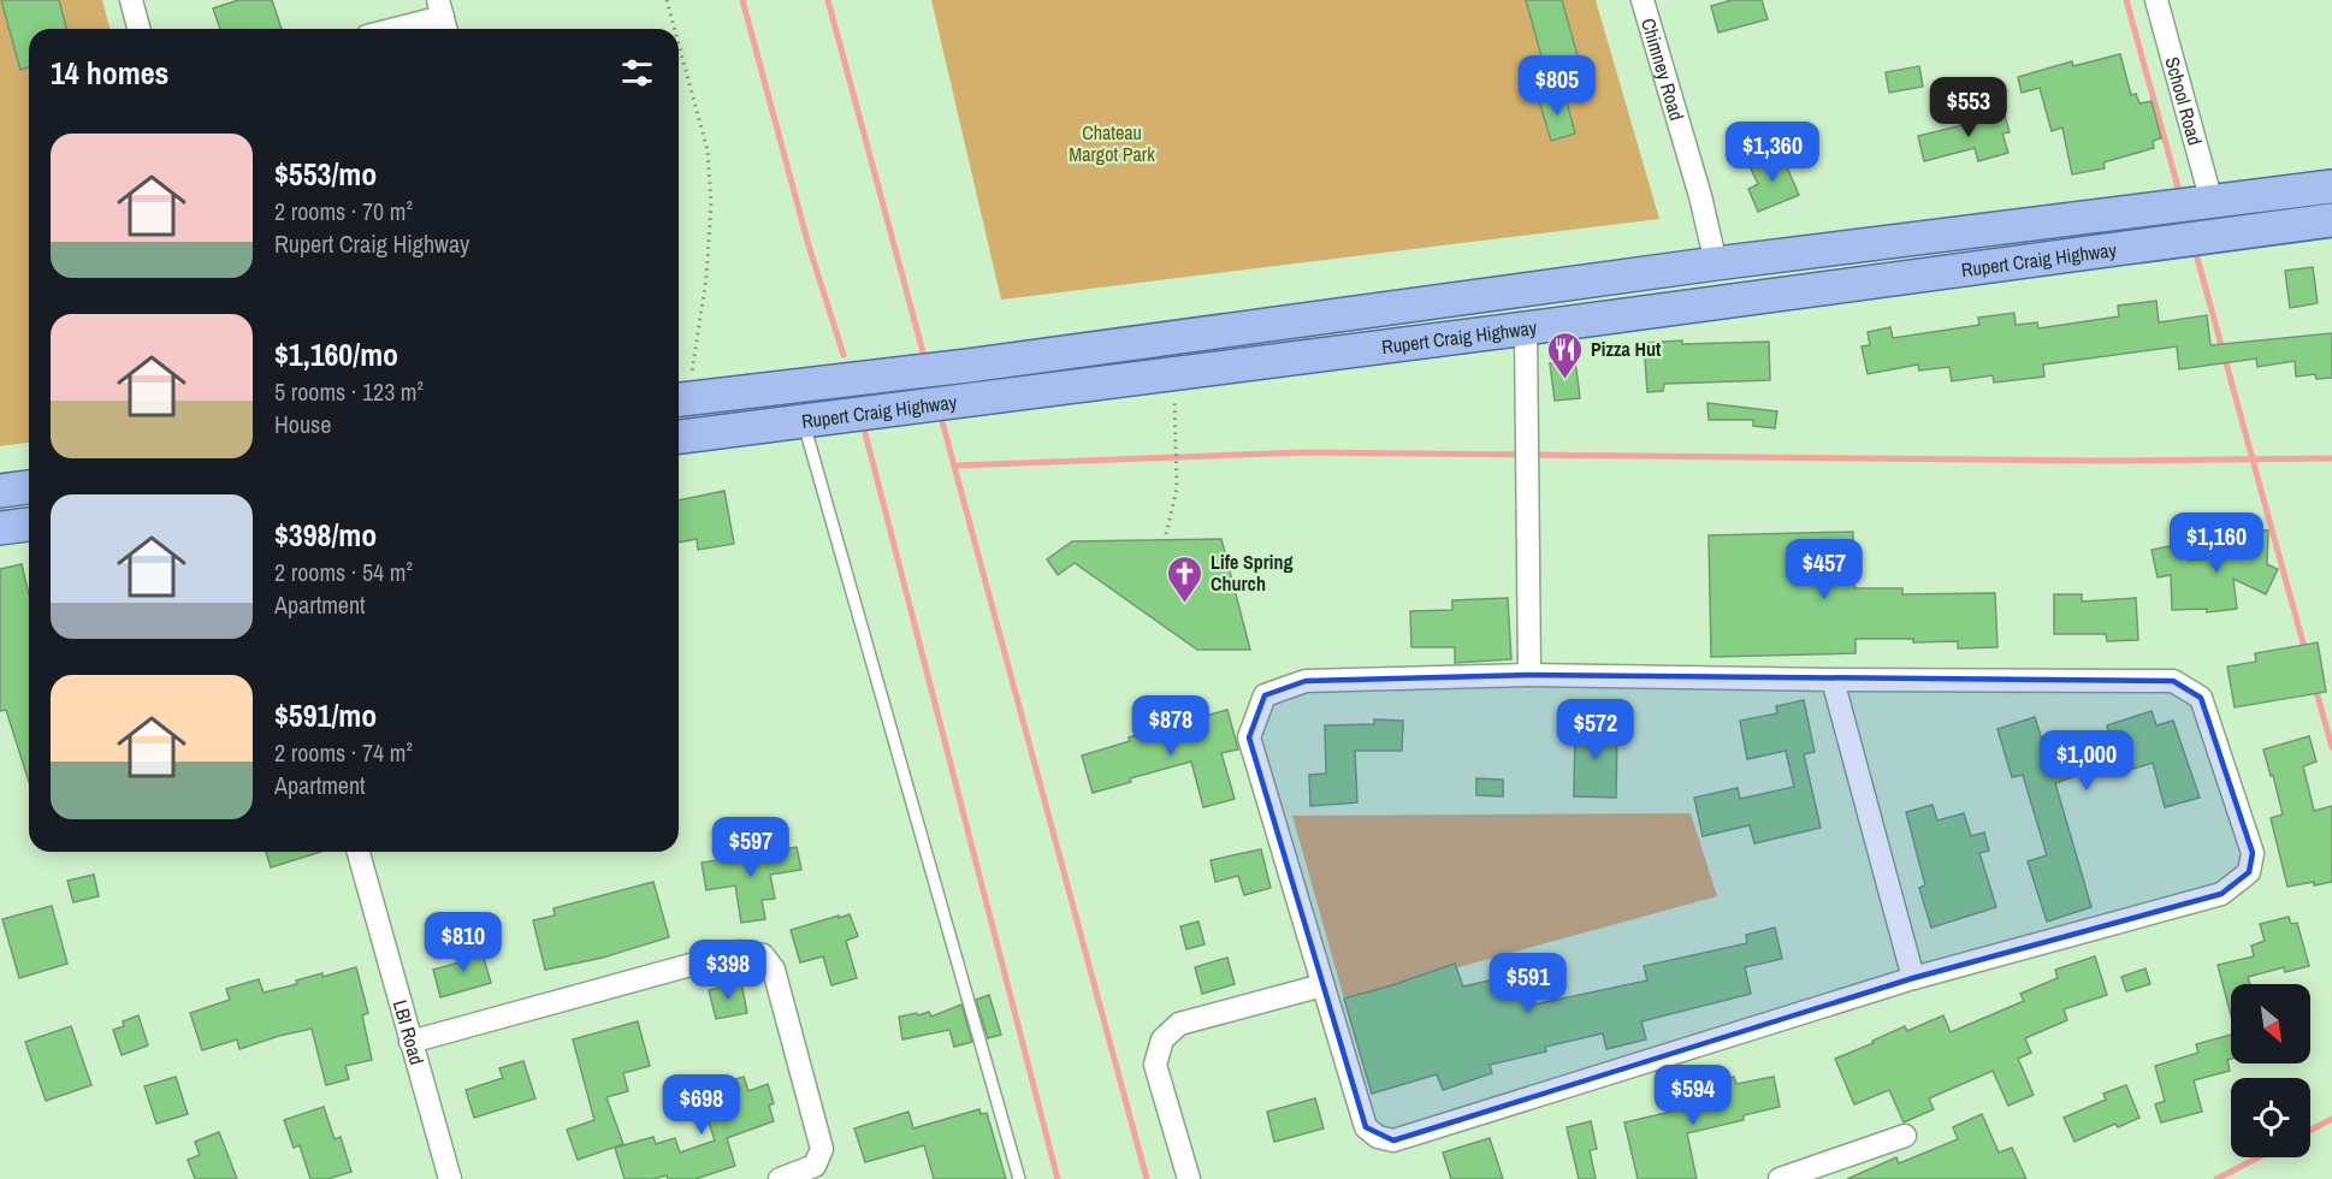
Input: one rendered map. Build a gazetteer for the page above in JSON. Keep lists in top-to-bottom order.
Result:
{
  "streets": {
    "main road": ["Rupert Craig Highway"],
    "street": ["Chimney Road", "School Road", "LBI Road"]
  },
  "crossings": [
    ["Chimney Road", "Rupert Craig Highway"],
    ["School Road", "Rupert Craig Highway"]
  ],
  "parks": ["Chateau Margot Park"],
  "places": {
    "restaurant": ["Pizza Hut"],
    "church": ["Life Spring Church"]
  },
  "north": "bottom right",
  "page": {
    "heading": "14 homes",
    "price": [
      "$805",
      "$553",
      "$1,360",
      "$1,160",
      "$457",
      "$878",
      "$572",
      "$1,000",
      "$597",
      "$810",
      "$398",
      "$591",
      "$594",
      "$698"
    ],
    "list": [
      {
        "name": "$553/mo",
        "note": "2 rooms · 70 m² · Rupert Craig Highway"
      },
      {
        "name": "$1,160/mo",
        "note": "5 rooms · 123 m² · House"
      },
      {
        "name": "$398/mo",
        "note": "2 rooms · 54 m² · Apartment"
      },
      {
        "name": "$591/mo",
        "note": "2 rooms · 74 m² · Apartment"
      }
    ]
  }
}
